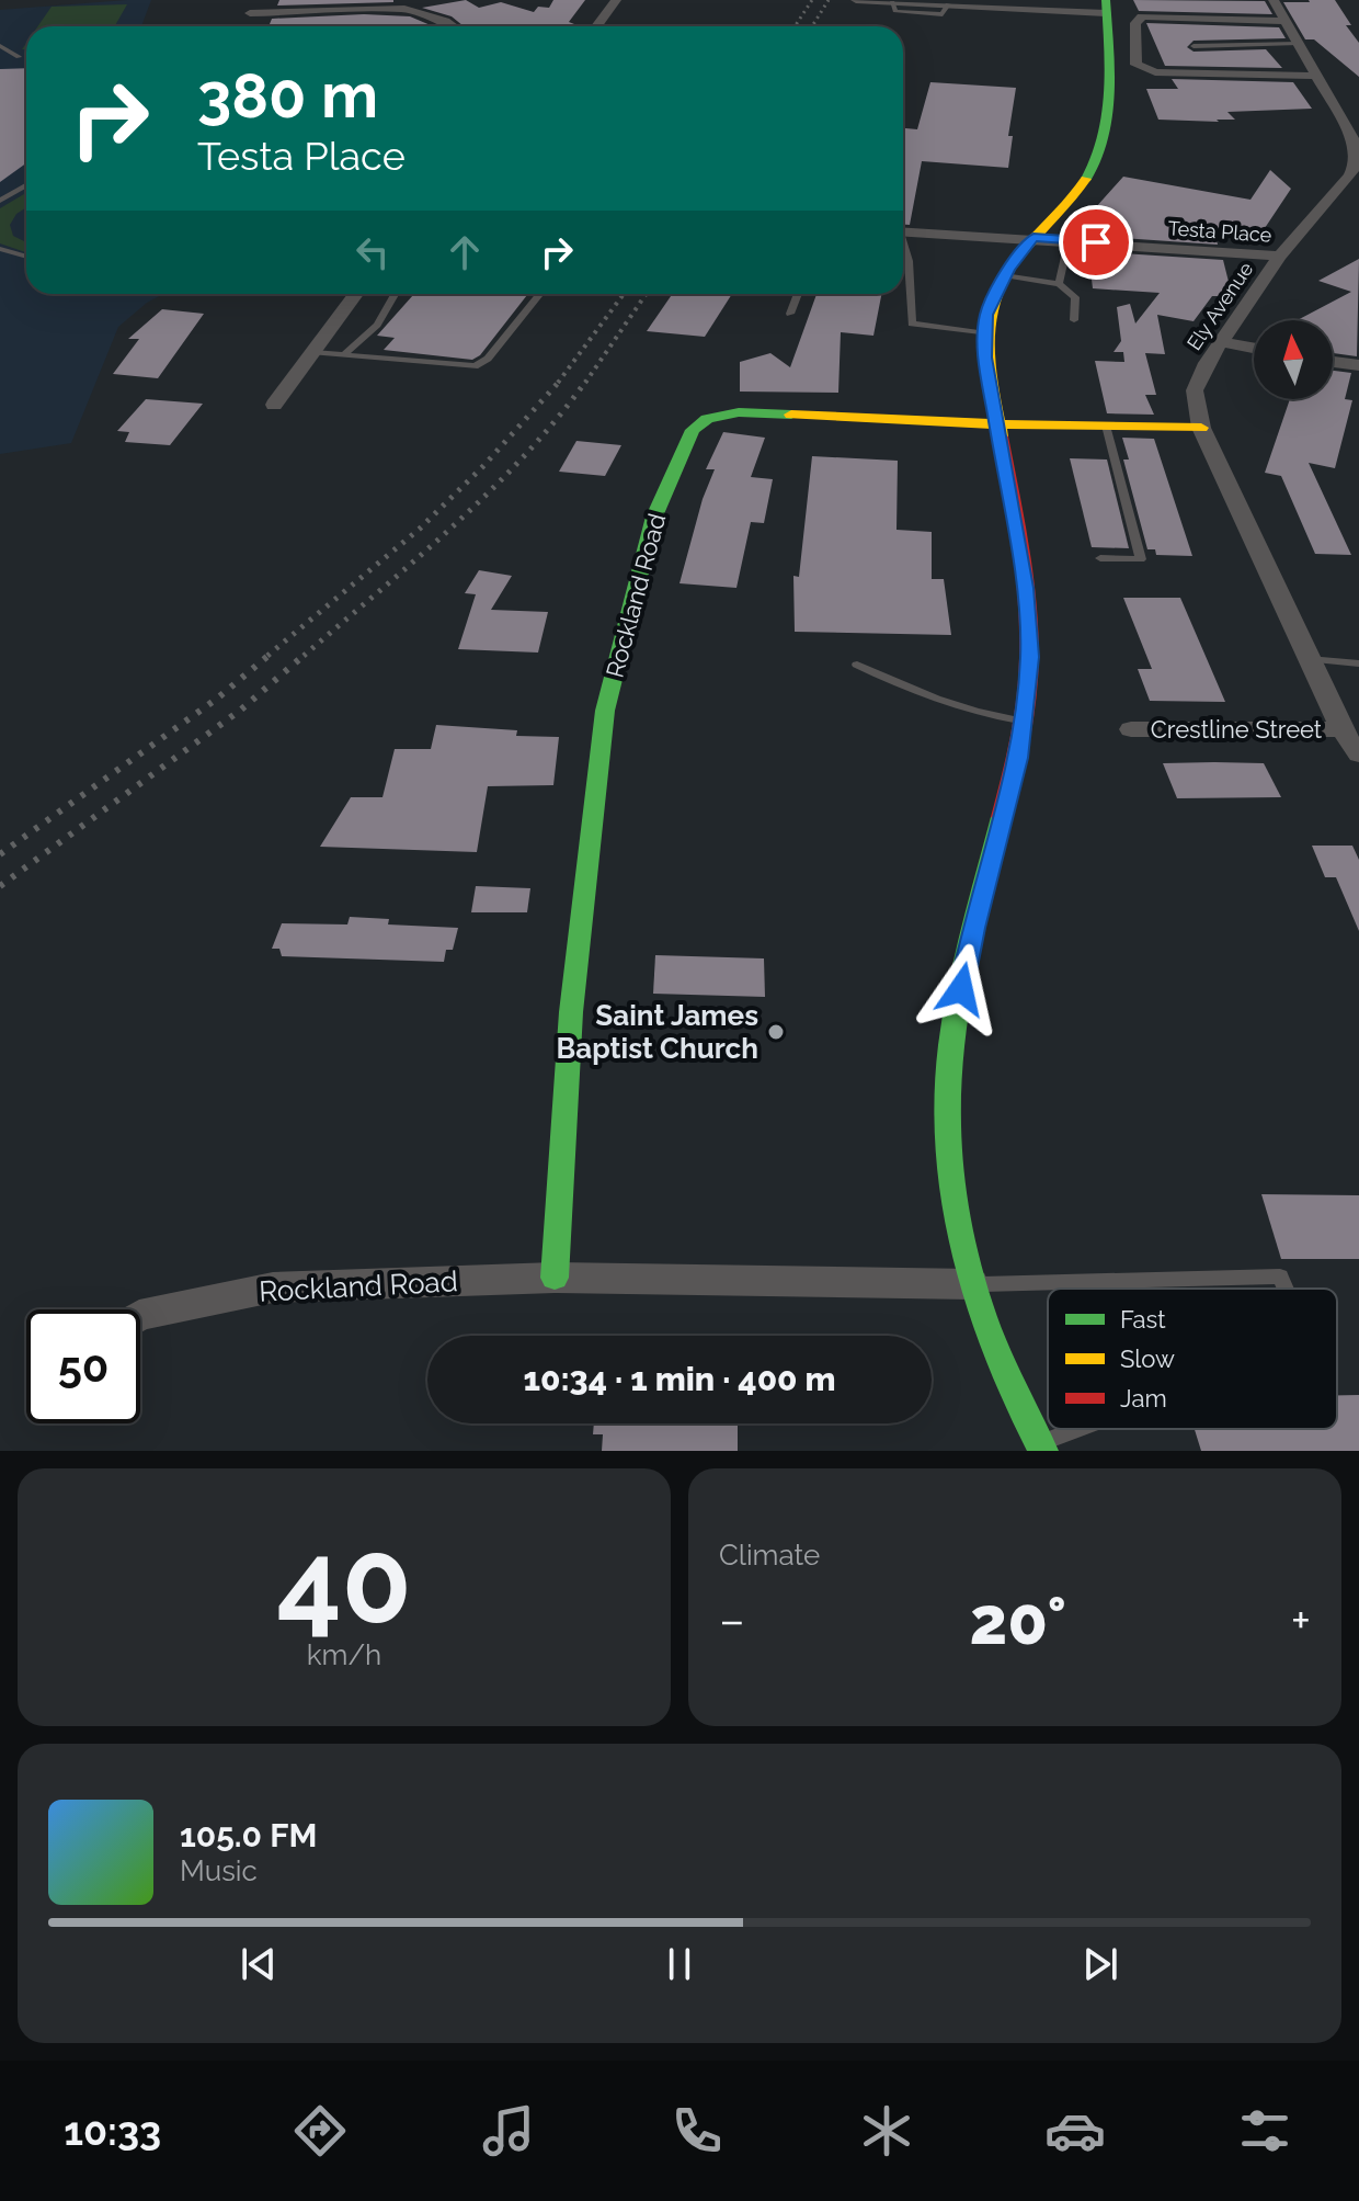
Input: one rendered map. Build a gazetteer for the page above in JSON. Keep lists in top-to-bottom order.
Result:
{
  "streets": {
    "main road": ["Rockland Road"],
    "street": ["Testa Place", "Ely Avenue", "Crestline Street"]
  },
  "crossings": [
    ["Testa Place", "Ely Avenue"],
    ["Ely Avenue", "Rockland Road"],
    ["Ely Avenue", "Crestline Street"]
  ],
  "places": ["Saint James Baptist Church"],
  "legend": ["Fast", "Slow", "Jam"],
  "north": "top",
  "page": {
    "turn": ["380 m", "Testa Place"],
    "limit": "50",
    "trip": "10:34 · 1 min · 400 m",
    "tile": [
      ["40", "km/h"],
      "Climate"
    ],
    "heat": ["−", "20°", "+"],
    "song": ["105.0 FM", "Music"],
    "tabs": "10:33"
  }
}
